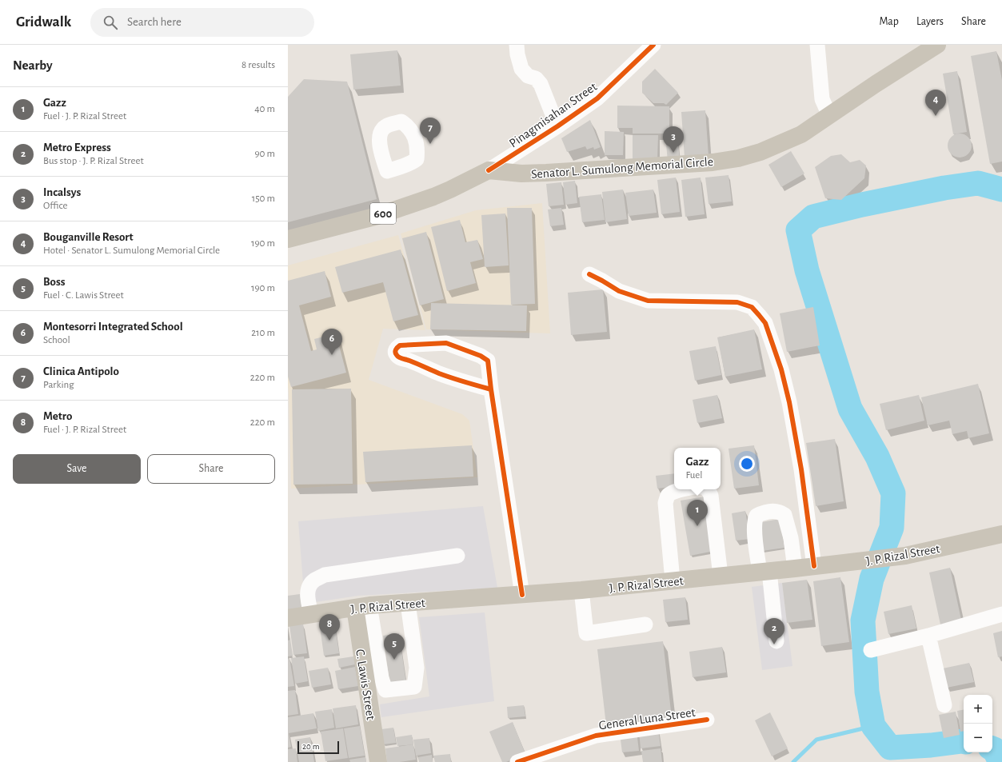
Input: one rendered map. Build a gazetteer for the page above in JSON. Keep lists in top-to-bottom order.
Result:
{
  "streets": {
    "main road": [
      "Senator L. Sumulong Memorial Circle",
      "600",
      "J. P. Rizal Street",
      "C. Lawis Street"
    ],
    "street": ["Pinagmisahan Street", "General Luna Street"]
  },
  "crossings": [
    ["Pinagmisahan Street", "Senator L. Sumulong Memorial Circle"],
    ["Pinagmisahan Street", "600"],
    ["Senator L. Sumulong Memorial Circle", "600"],
    ["J. P. Rizal Street", "C. Lawis Street"]
  ],
  "scale_bar": "20 m",
  "page": {
    "header": "Gridwalk",
    "search": "Search here",
    "nav": ["Map", "Layers", "Share"],
    "heading": ["Nearby", "8 results"],
    "list": [
      {
        "mark": "1",
        "name": "Gazz",
        "note": "Fuel · J. P. Rizal Street",
        "value": "40 m"
      },
      {
        "mark": "2",
        "name": "Metro Express",
        "note": "Bus stop · J. P. Rizal Street",
        "value": "90 m"
      },
      {
        "mark": "3",
        "name": "Incalsys",
        "note": "Office",
        "value": "150 m"
      },
      {
        "mark": "4",
        "name": "Bouganville Resort",
        "note": "Hotel · Senator L. Sumulong Memorial Circle",
        "value": "190 m"
      },
      {
        "mark": "5",
        "name": "Boss",
        "note": "Fuel · C. Lawis Street",
        "value": "190 m"
      },
      {
        "mark": "6",
        "name": "Montesorri Integrated School",
        "note": "School",
        "value": "210 m"
      },
      {
        "mark": "7",
        "name": "Clinica Antipolo",
        "note": "Parking",
        "value": "220 m"
      },
      {
        "mark": "8",
        "name": "Metro",
        "note": "Fuel · J. P. Rizal Street",
        "value": "220 m"
      }
    ],
    "pins": [
      "4",
      "7",
      "3",
      "6",
      "1",
      "8",
      "2",
      "5"
    ],
    "buttons": ["Save", "Share"],
    "popup": ["Gazz", "Fuel"],
    "map_buttons": ["+", "−"],
    "scale": "20 m"
  }
}
